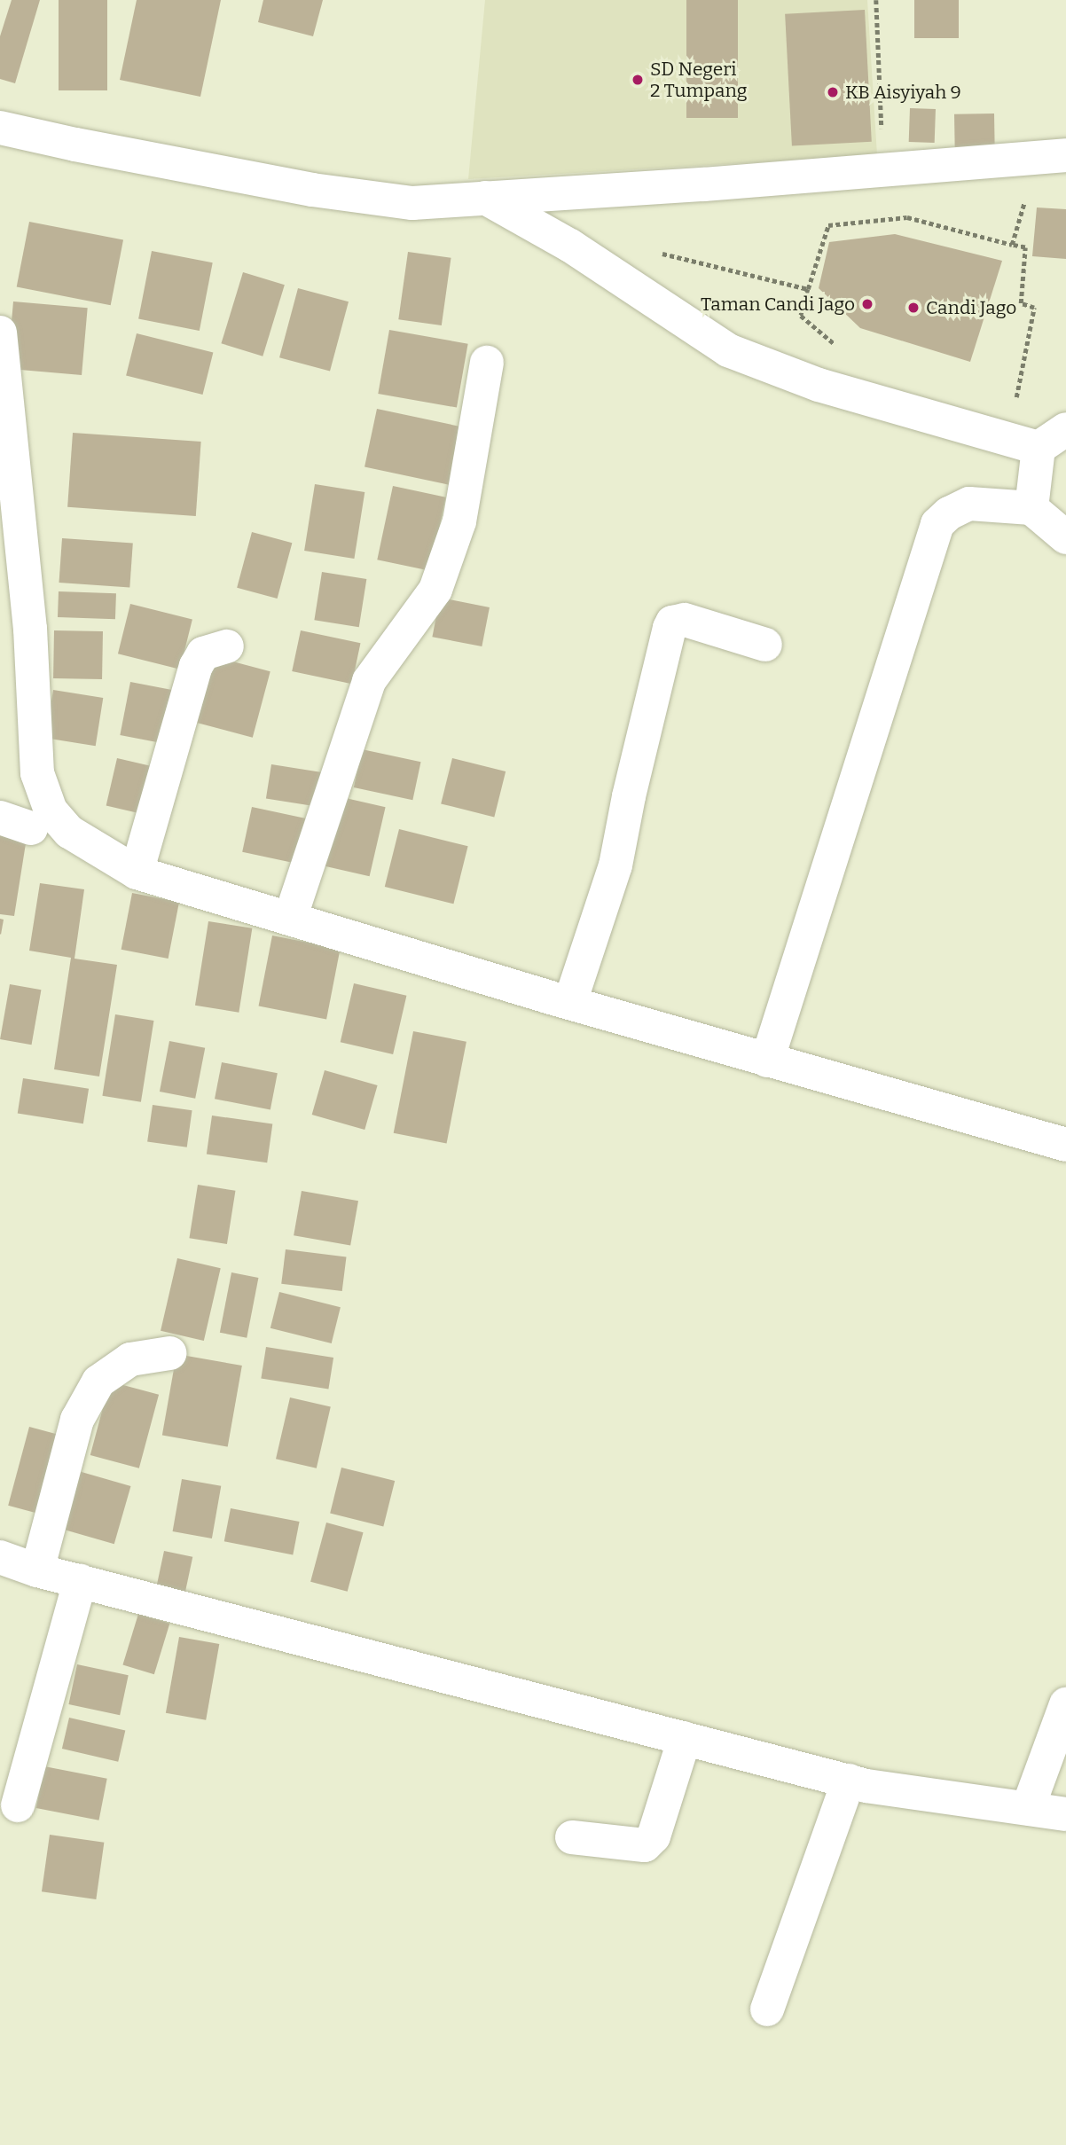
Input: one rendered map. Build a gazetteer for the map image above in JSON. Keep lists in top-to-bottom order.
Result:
{
  "places": [
    "SD Negeri 2 Tumpang",
    "KB Aisyiyah 9",
    "Taman Candi Jago",
    "Candi Jago"
  ]
}
